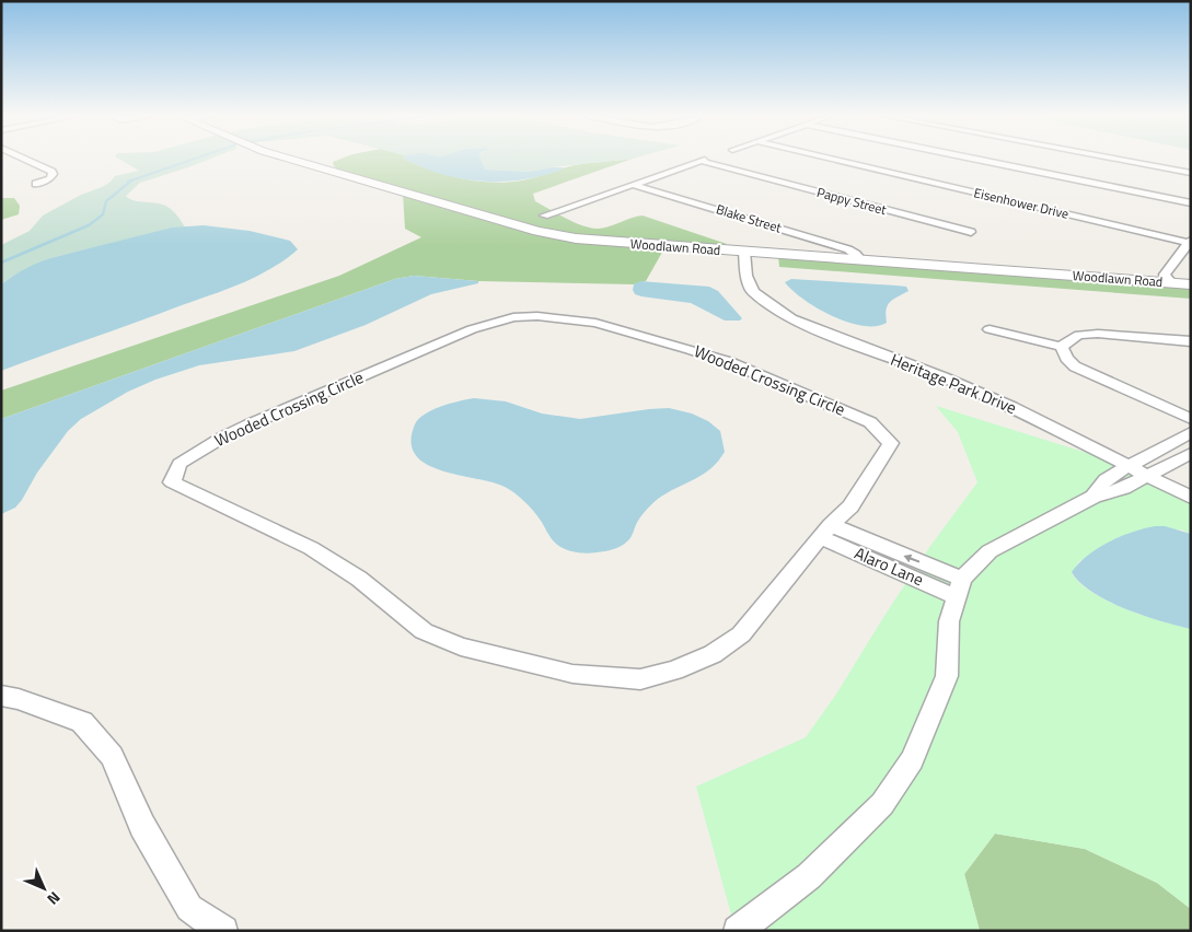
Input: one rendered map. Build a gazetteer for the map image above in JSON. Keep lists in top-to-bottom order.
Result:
{
  "streets": {
    "street": [
      "Pappy Street",
      "Eisenhower Drive",
      "Blake Street",
      "Woodlawn Road",
      "Wooded Crossing Circle",
      "Heritage Park Drive",
      "Alaro Lane"
    ]
  },
  "crossings": [
    ["Pappy Street", "Blake Street"],
    ["Blake Street", "Woodlawn Road"],
    ["Woodlawn Road", "Heritage Park Drive"],
    ["Wooded Crossing Circle", "Alaro Lane"]
  ],
  "north": "bottom right"
}
